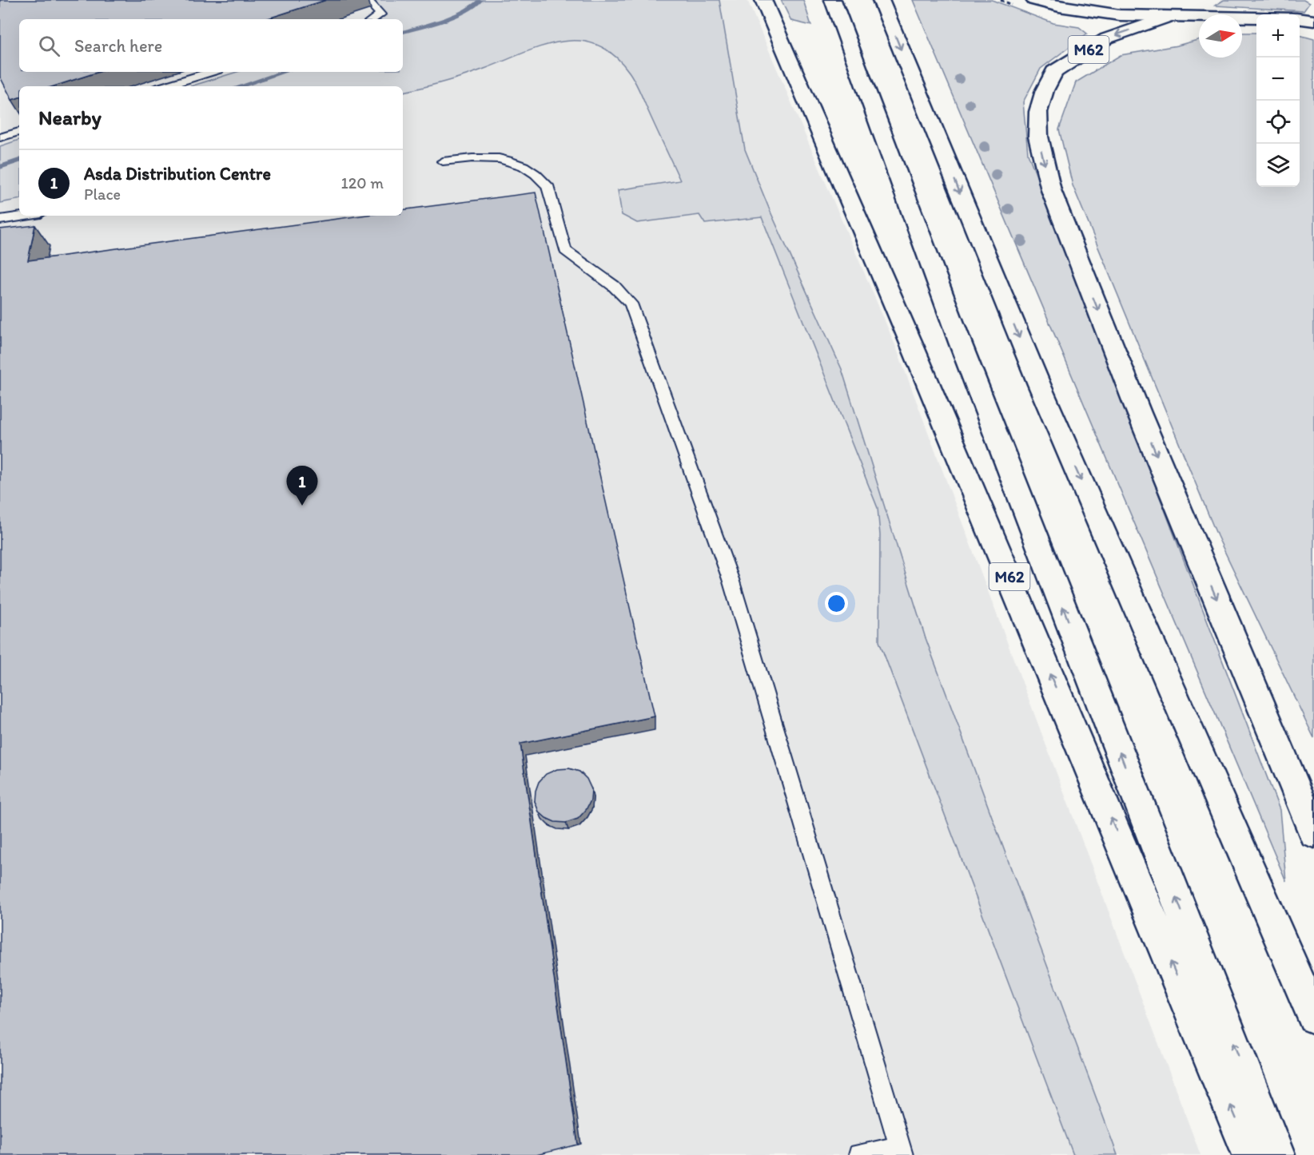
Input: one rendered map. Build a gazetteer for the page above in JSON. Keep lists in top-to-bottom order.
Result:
{
  "streets": {
    "main road": ["M62"]
  },
  "north": "right",
  "page": {
    "map_buttons": ["+", "−"],
    "search": "Search here",
    "heading": "Nearby",
    "list": [
      {
        "mark": "1",
        "name": "Asda Distribution Centre",
        "note": "Place",
        "value": "120 m"
      }
    ],
    "pins": "1"
  }
}
